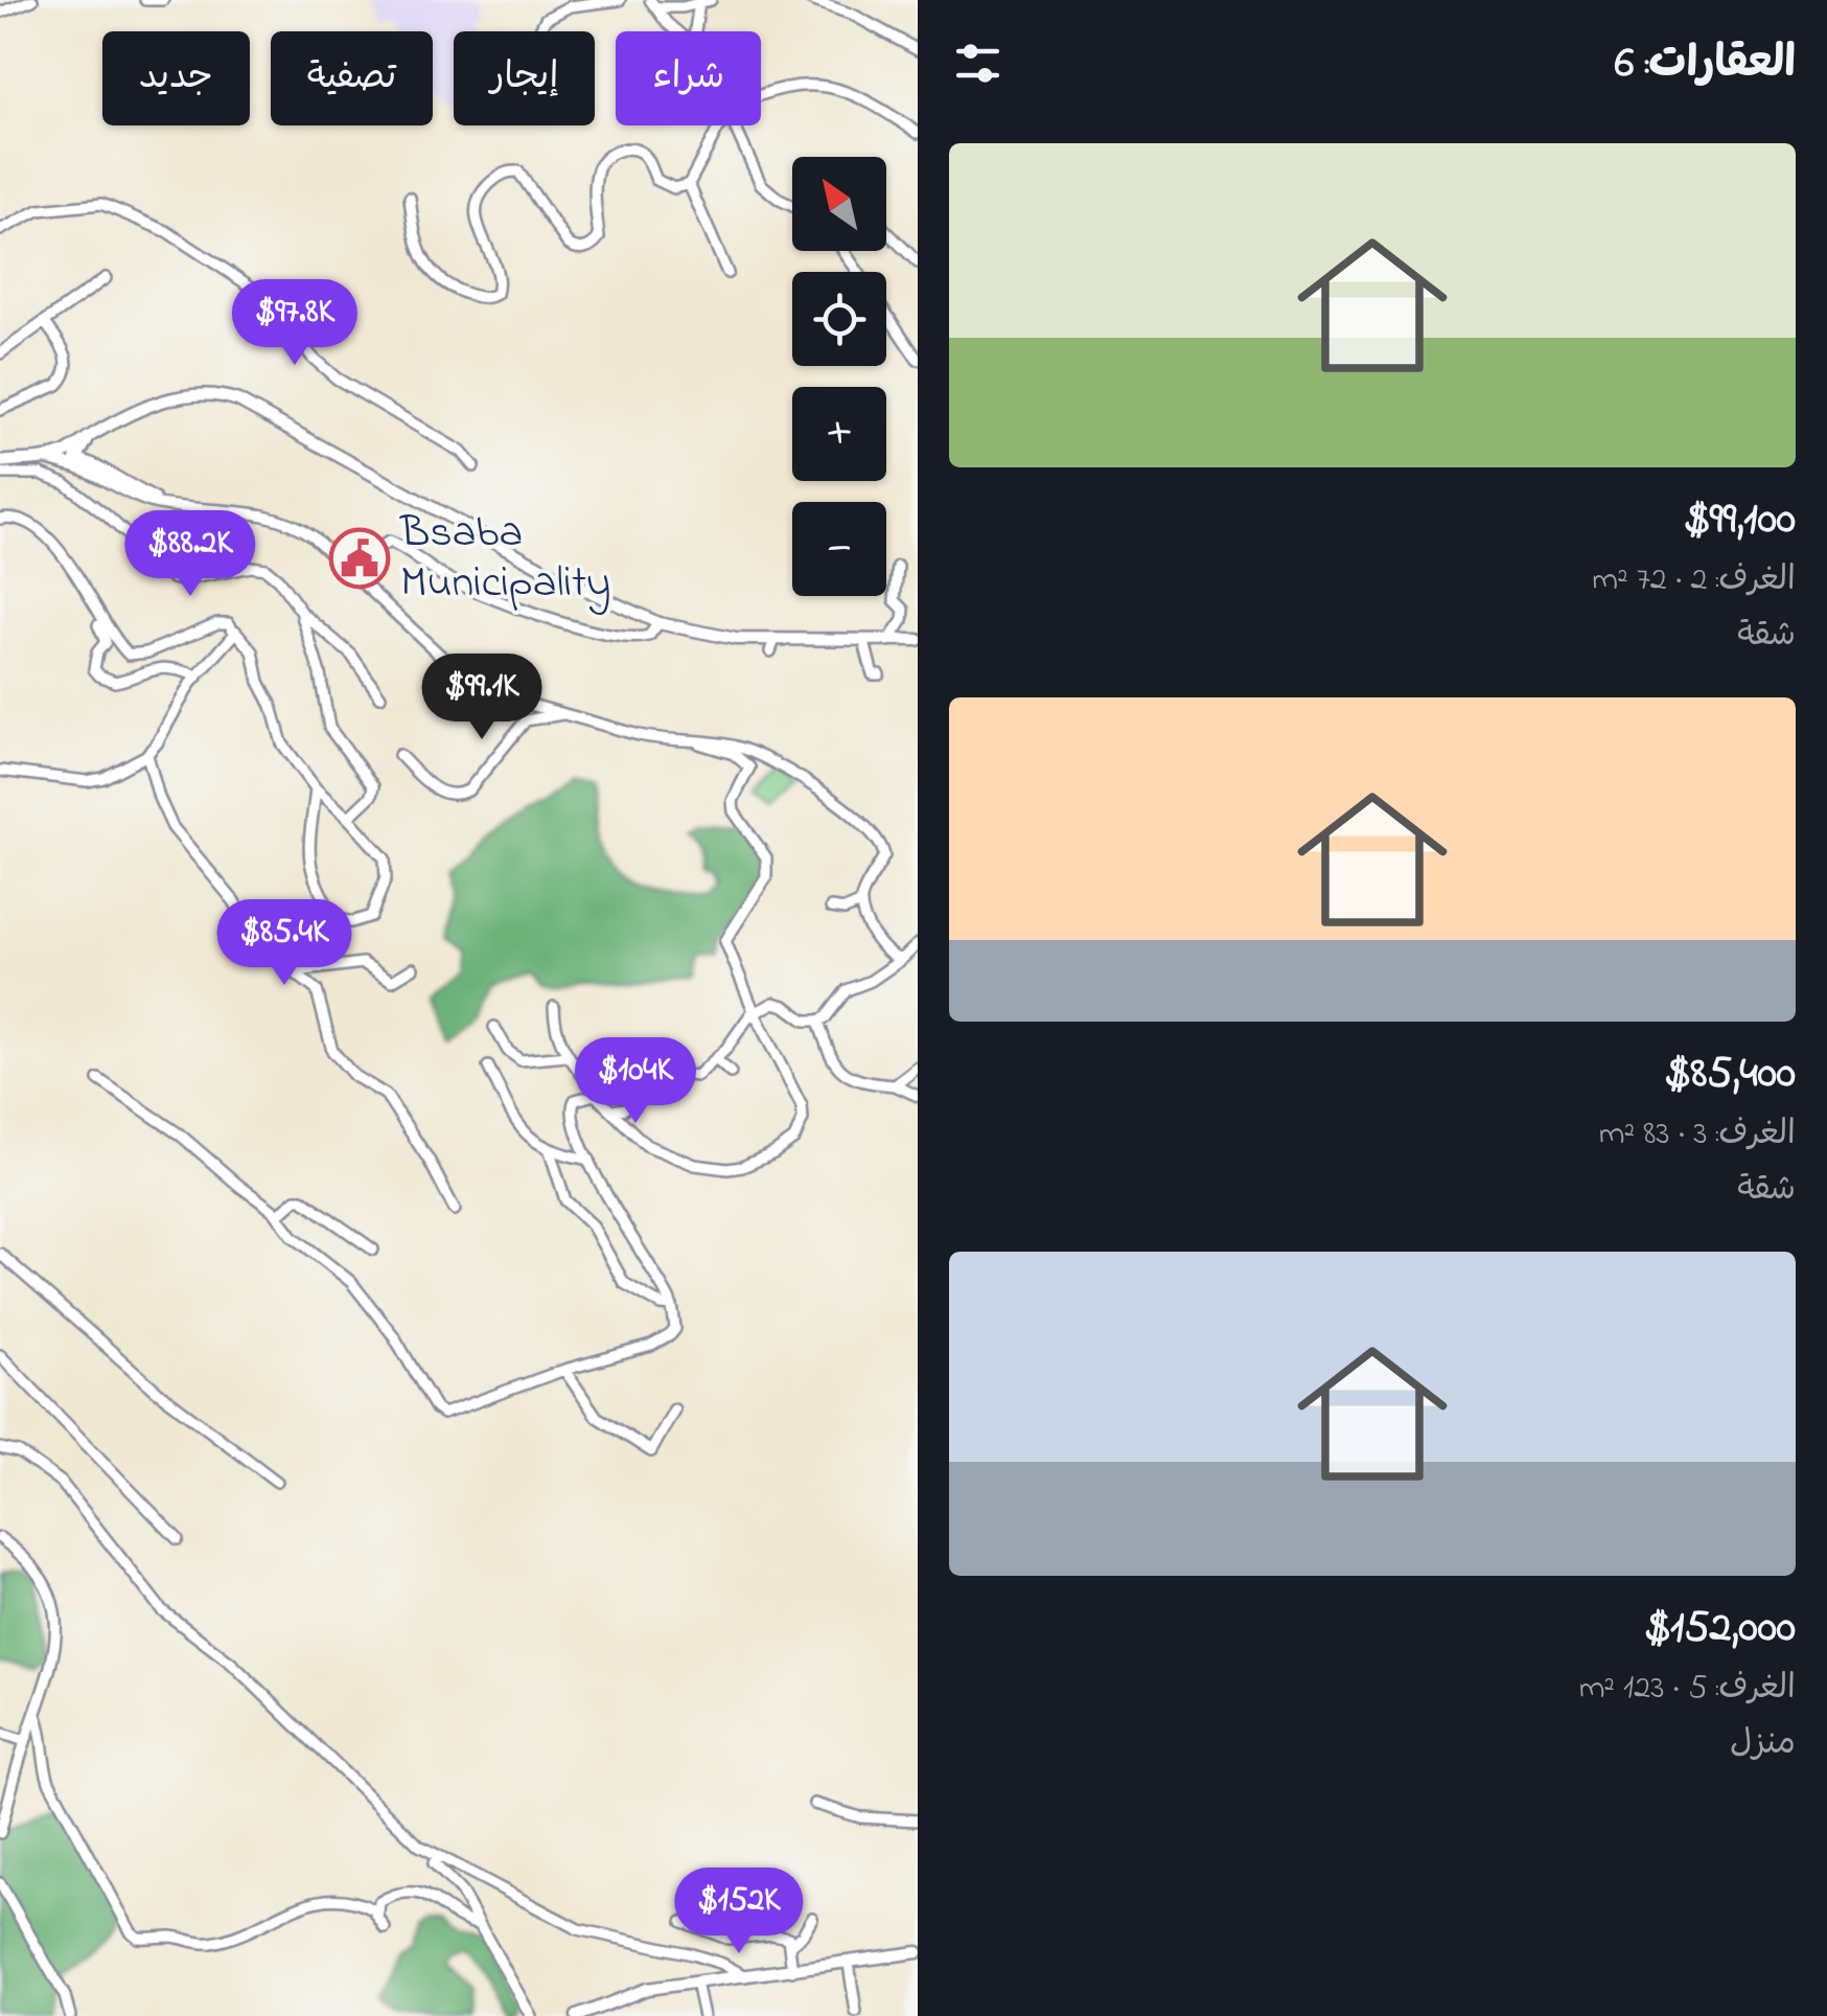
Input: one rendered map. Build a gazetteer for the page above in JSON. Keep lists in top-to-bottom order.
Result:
{
  "places": {
    "public building": ["Bsaba Municipality"]
  },
  "north": "top left",
  "page": {
    "heading": "العقارات: 6",
    "chip": [
      "شراء",
      "إيجار",
      "تصفية",
      "جديد"
    ],
    "list": [
      {
        "name": "$99,100",
        "note": "الغرف: 2 · 72 m² · شقة"
      },
      {
        "name": "$85,400",
        "note": "الغرف: 3 · 83 m² · شقة"
      },
      {
        "name": "$152,000",
        "note": "الغرف: 5 · 123 m² · منزل"
      }
    ],
    "map_buttons": ["+", "−"],
    "price": [
      "$97.8K",
      "$88.2K",
      "$99.1K",
      "$85.4K",
      "$104K",
      "$152K"
    ]
  }
}
